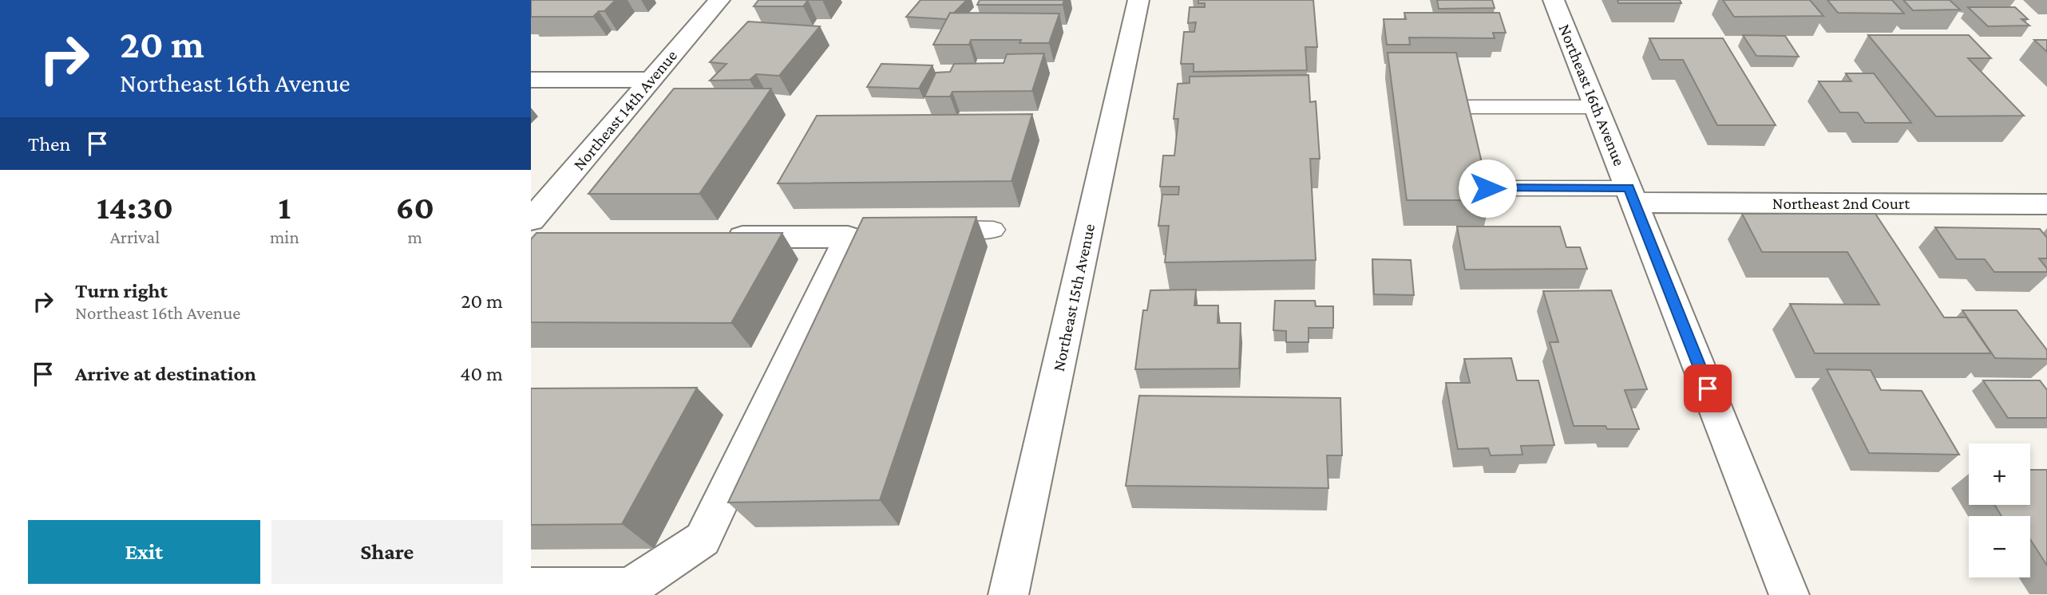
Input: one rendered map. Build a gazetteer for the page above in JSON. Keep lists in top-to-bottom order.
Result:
{
  "streets": {
    "street": [
      "Northeast 16th Avenue",
      "Northeast 14th Avenue",
      "Northeast 2nd Court",
      "Northeast 15th Avenue"
    ]
  },
  "crossings": [
    ["Northeast 16th Avenue", "Northeast 2nd Court"]
  ],
  "page": {
    "turn": ["20 m", "Northeast 16th Avenue"],
    "then": "Then",
    "eta": [
      "14:30",
      "Arrival",
      "1",
      "min",
      "60",
      "m"
    ],
    "list": [
      {
        "name": "Turn right",
        "note": "Northeast 16th Avenue",
        "value": "20 m"
      },
      {
        "name": "Arrive at destination",
        "value": "40 m"
      }
    ],
    "map_buttons": ["+", "−"],
    "buttons": ["Exit", "Share"]
  }
}
